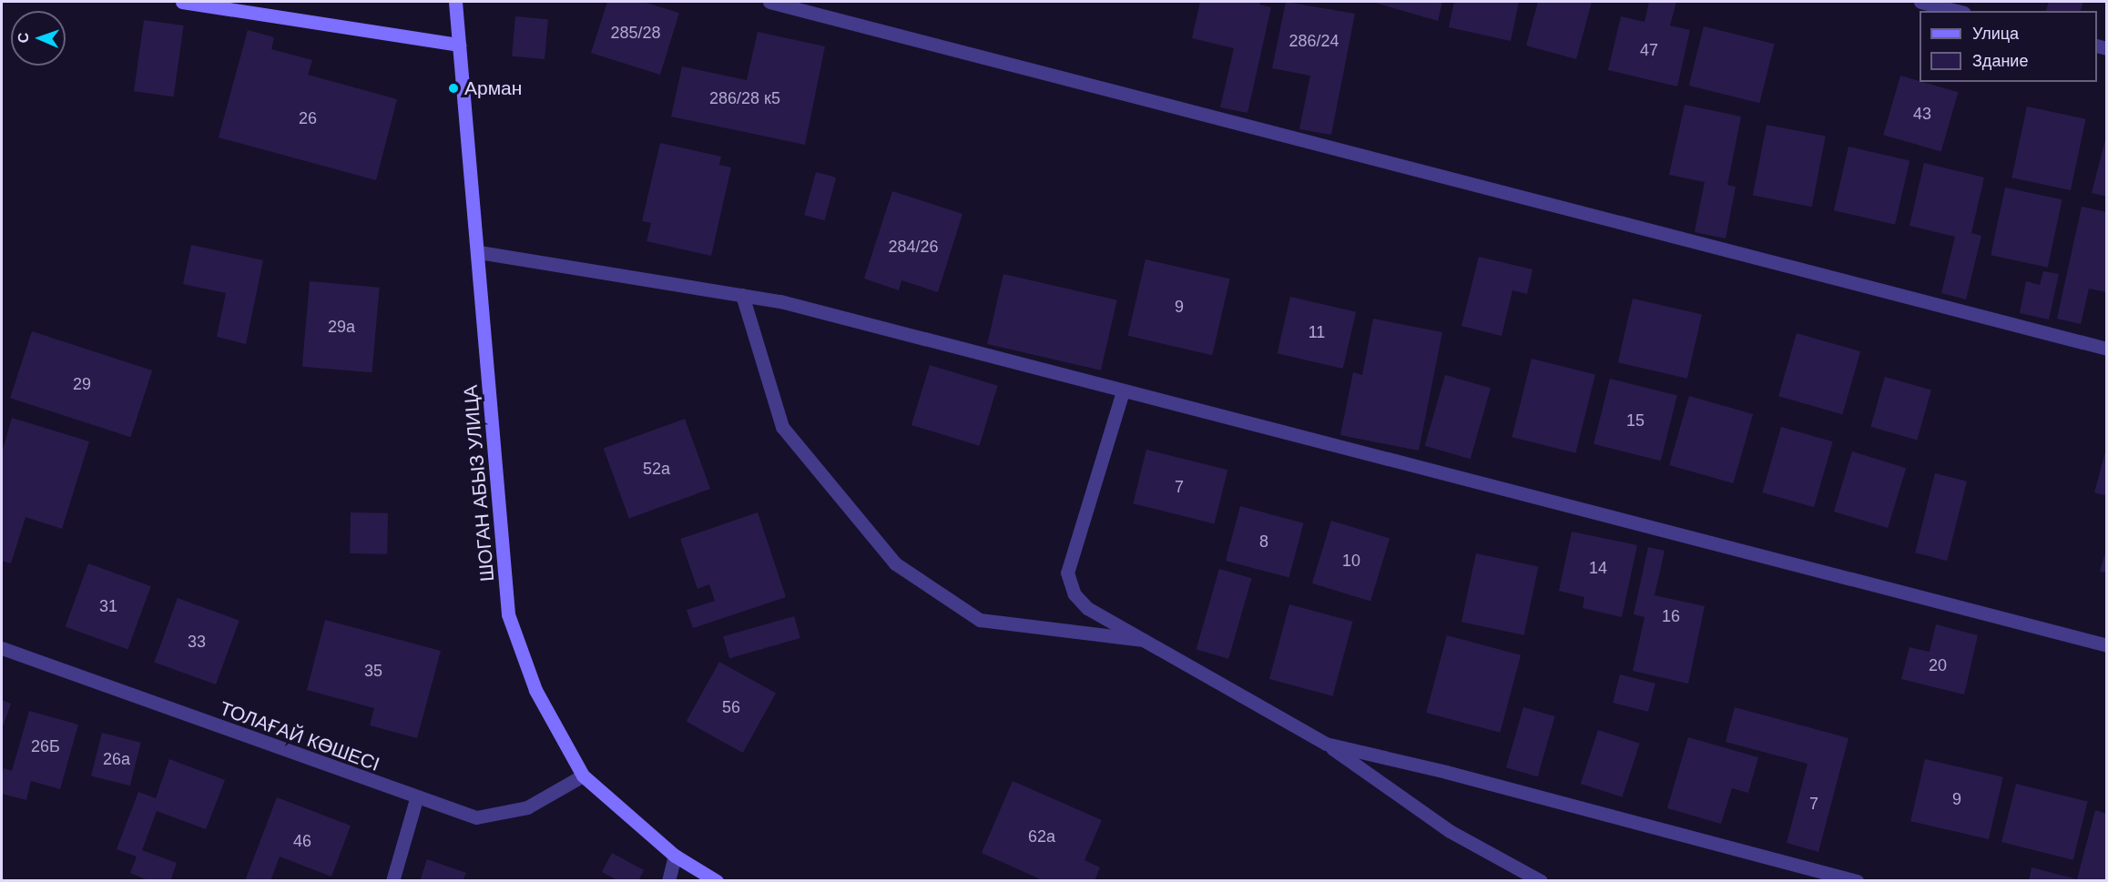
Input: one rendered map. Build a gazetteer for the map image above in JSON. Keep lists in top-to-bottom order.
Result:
{
  "streets": {
    "street": ["ШОГАН АБЫЗ УЛИЦА", "ТОЛАҒАЙ КӨШЕСІ"]
  },
  "crossings": [
    ["ШОГАН АБЫЗ УЛИЦА", "ТОЛАҒАЙ КӨШЕСІ"]
  ],
  "places": ["Арман"],
  "house_numbers": [
    "285/28",
    "286/24",
    "47",
    "286/28 к5",
    "43",
    "26",
    "284/26",
    "9",
    "29а",
    "11",
    "29",
    "15",
    "52а",
    "7",
    "8",
    "10",
    "14",
    "31",
    "16",
    "33",
    "20",
    "35",
    "56",
    "26Б",
    "26а",
    "9",
    "7",
    "62а",
    "46"
  ],
  "legend": ["Улица", "Здание"],
  "north": "left"
}
